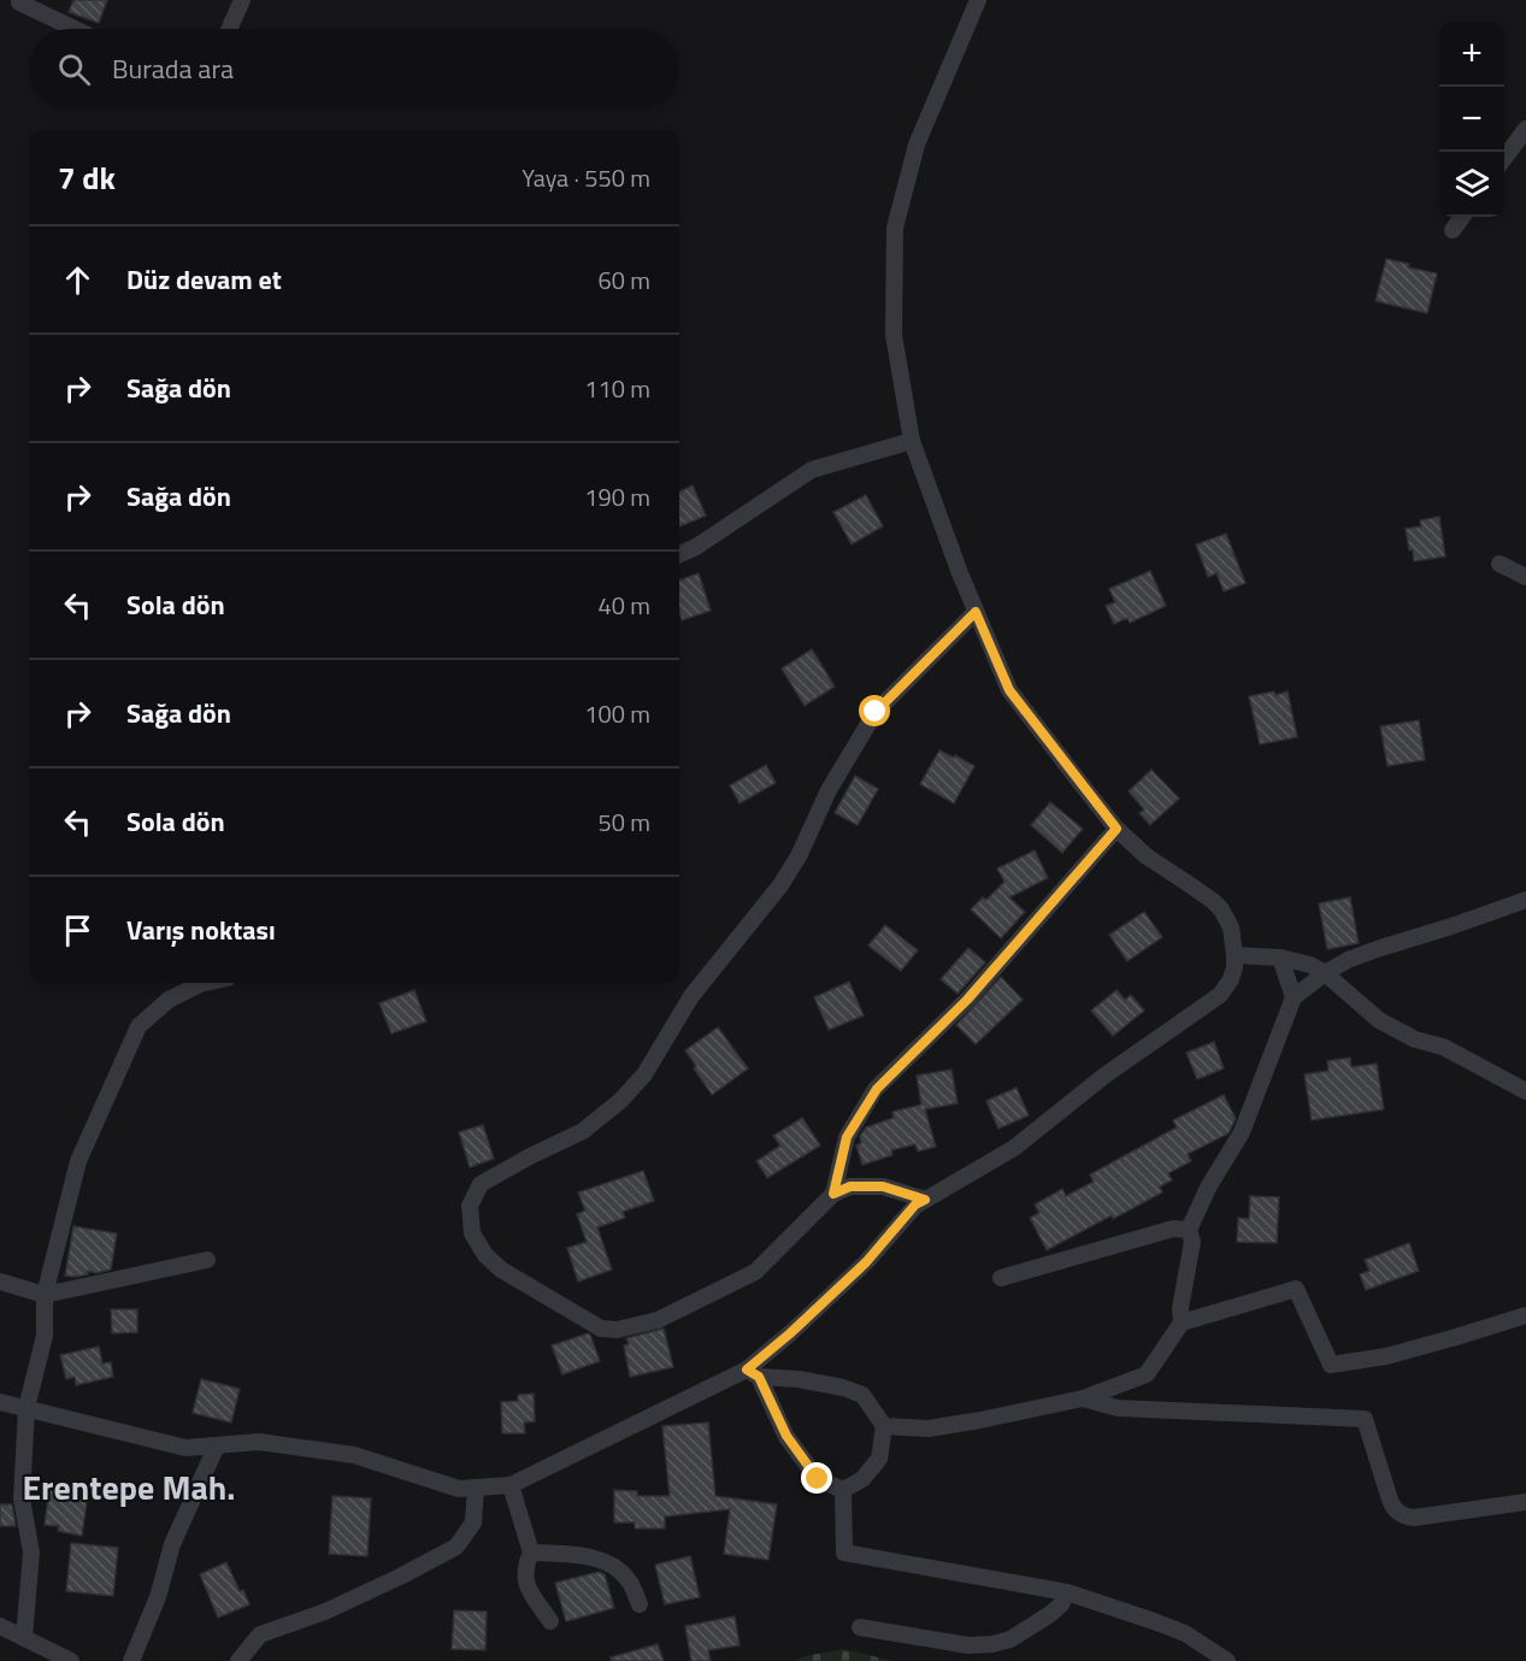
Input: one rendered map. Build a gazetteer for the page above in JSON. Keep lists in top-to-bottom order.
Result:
{
  "districts": ["Erentepe Mah."],
  "page": {
    "map_buttons": ["+", "−"],
    "search": "Burada ara",
    "heading": ["7 dk", "Yaya · 550 m"],
    "list": [
      ["Düz devam et", "60 m"],
      ["Sağa dön", "110 m"],
      ["Sağa dön", "190 m"],
      ["Sola dön", "40 m"],
      ["Sağa dön", "100 m"],
      ["Sola dön", "50 m"],
      "Varış noktası"
    ]
  }
}
